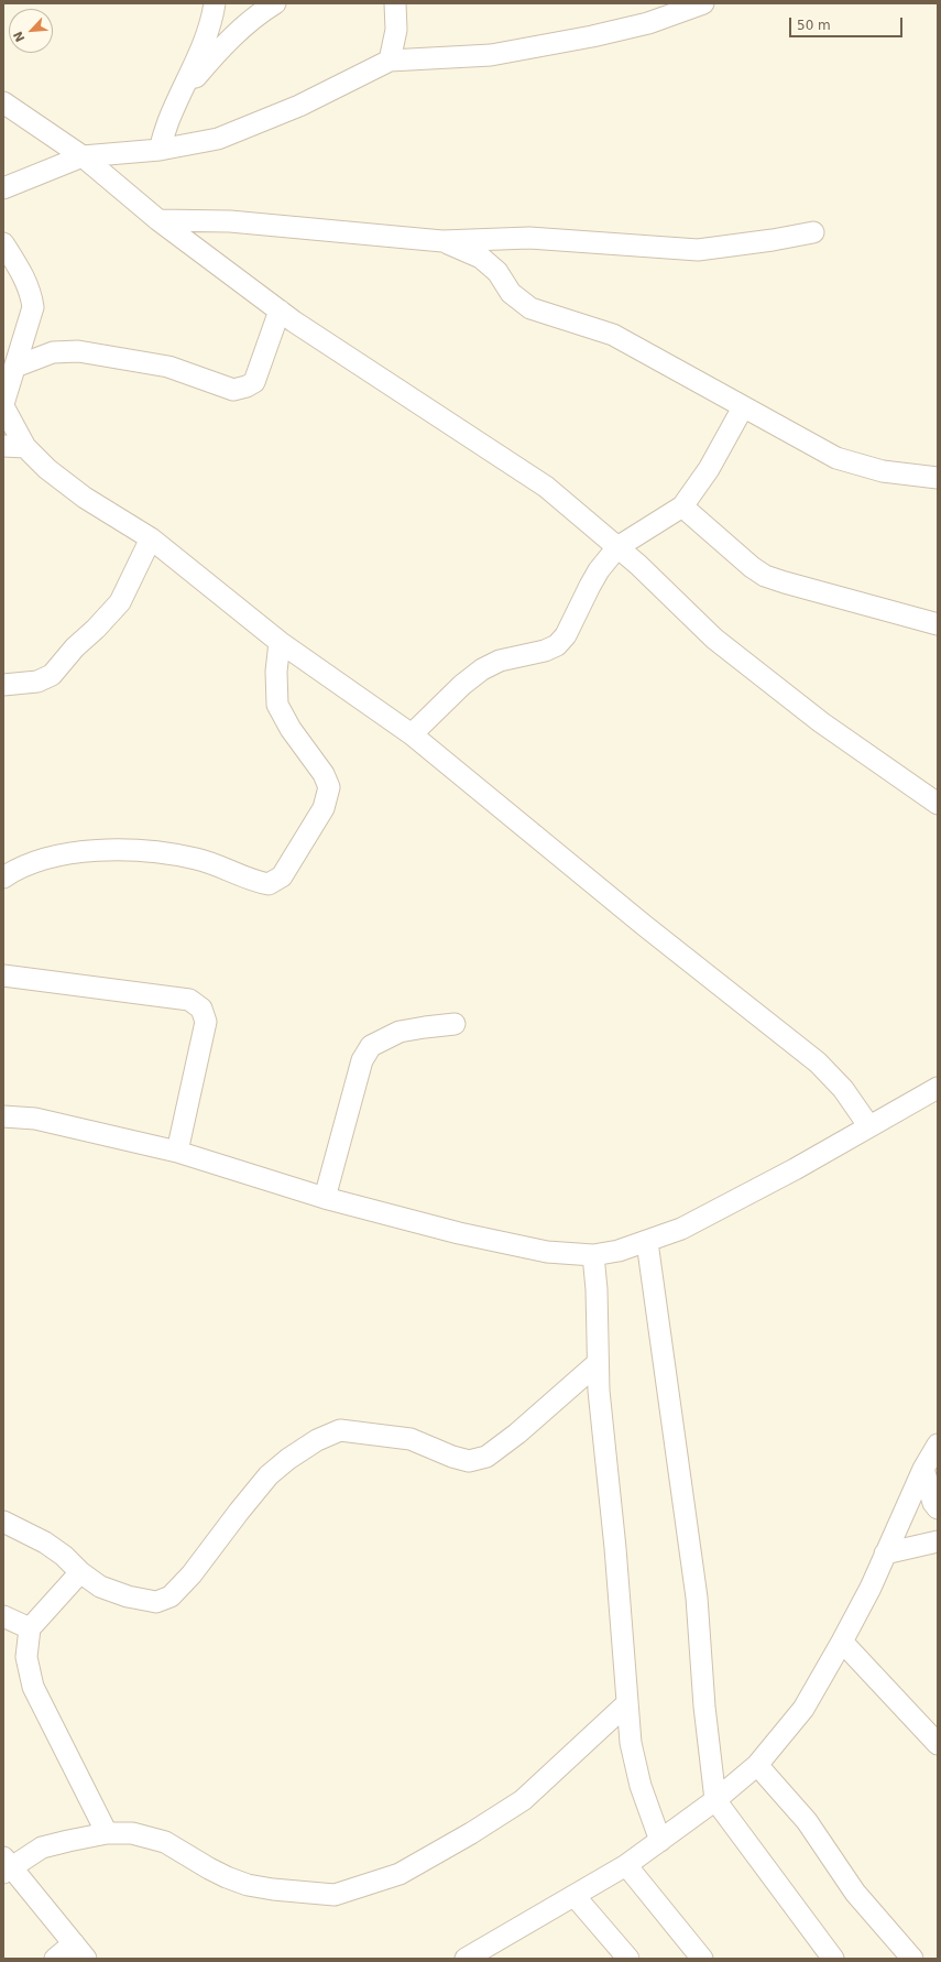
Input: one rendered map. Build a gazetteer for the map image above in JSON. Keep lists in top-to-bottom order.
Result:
{
  "scale_bar": "50 m",
  "north": "bottom left"
}
